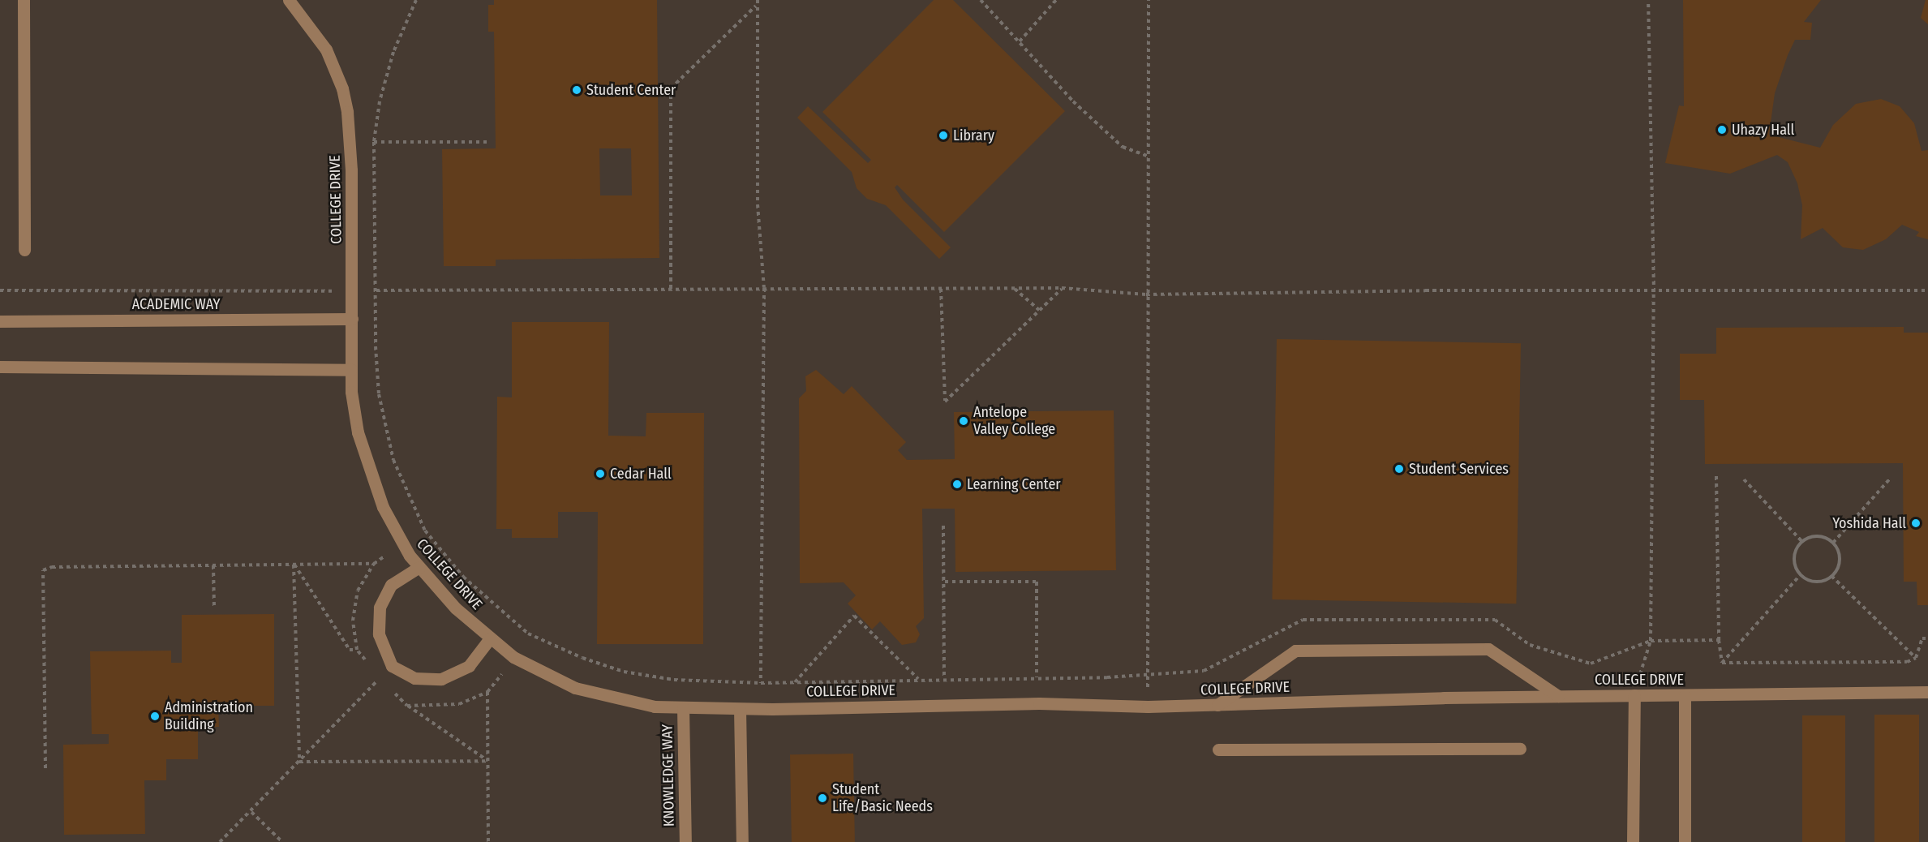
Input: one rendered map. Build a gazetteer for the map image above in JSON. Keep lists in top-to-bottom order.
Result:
{
  "streets": {
    "lane": ["COLLEGE DRIVE", "ACADEMIC WAY", "KNOWLEDGE WAY"]
  },
  "crossings": [
    ["COLLEGE DRIVE", "ACADEMIC WAY"],
    ["COLLEGE DRIVE", "KNOWLEDGE WAY"]
  ],
  "places": [
    "Student Center",
    "Uhazy Hall",
    "Library",
    "Antelope Valley College",
    "Student Services",
    "Cedar Hall",
    "Learning Center",
    "Yoshida Hall",
    "Administration Building",
    "Student Life/Basic Needs"
  ]
}
